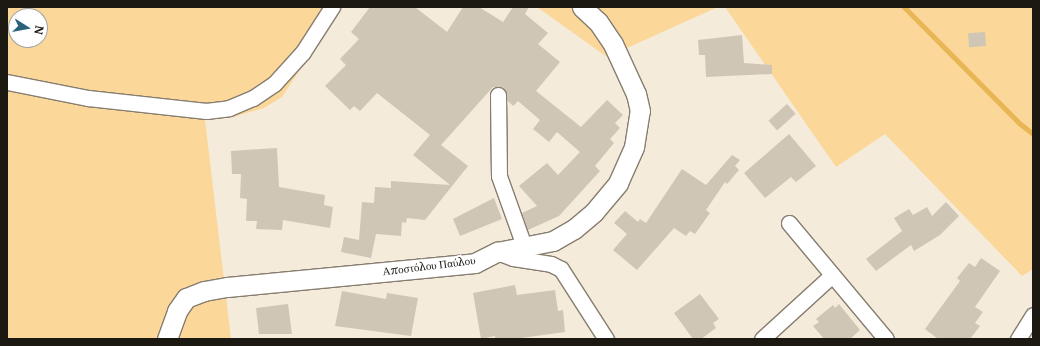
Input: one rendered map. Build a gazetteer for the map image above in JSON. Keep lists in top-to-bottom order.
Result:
{
  "streets": {
    "street": ["Αποστόλου Παύλου"]
  },
  "north": "right"
}
